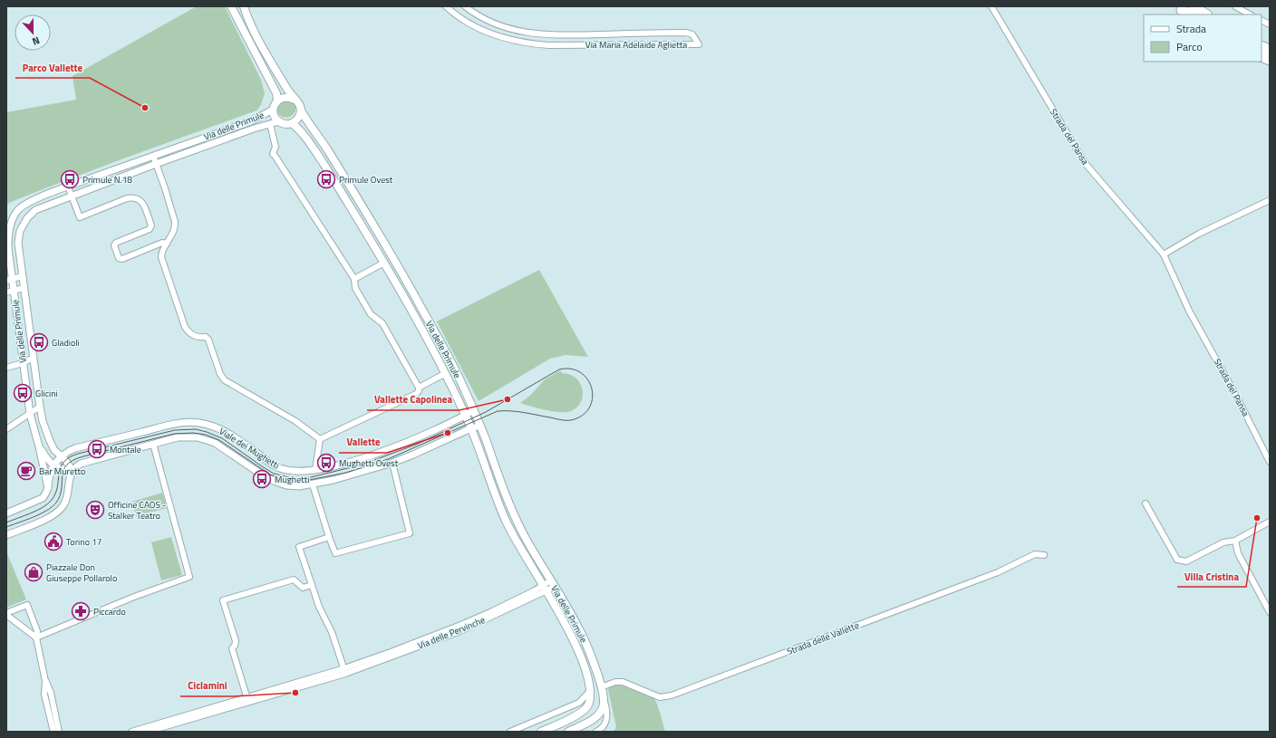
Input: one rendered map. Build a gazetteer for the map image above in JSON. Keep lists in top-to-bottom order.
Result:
{
  "streets": {
    "main road": ["Via delle Primule"],
    "street": [
      "Via Maria Adelaide Aglietta",
      "Strada del Pansa",
      "Viale dei Mughetti",
      "Via delle Pervinche",
      "Strada delle Vallette"
    ]
  },
  "crossings": [
    ["Via delle Primule", "Viale dei Mughetti"],
    ["Via delle Primule", "Via delle Pervinche"],
    ["Via delle Primule", "Strada delle Vallette"]
  ],
  "places": {
    "other": [
      "Parco Vallette",
      "Vallette Capolinea",
      "Vallette",
      "Villa Cristina",
      "Ciclamini"
    ],
    "bus stop": [
      "Primule N.18",
      "Primule Ovest",
      "Gladioli",
      "Glicini",
      "Montale",
      "Mughetti Ovest",
      "Mughetti"
    ],
    "cafe": ["Bar Muretto"],
    "theatre": ["Officine CAOS - Stalker Teatro"],
    "public building": ["Torino 17"],
    "shop": ["Piazzale Don Giuseppe Pollarolo"],
    "pharmacy": ["Piccardo"]
  },
  "legend": ["Strada", "Parco"],
  "north": "bottom"
}
